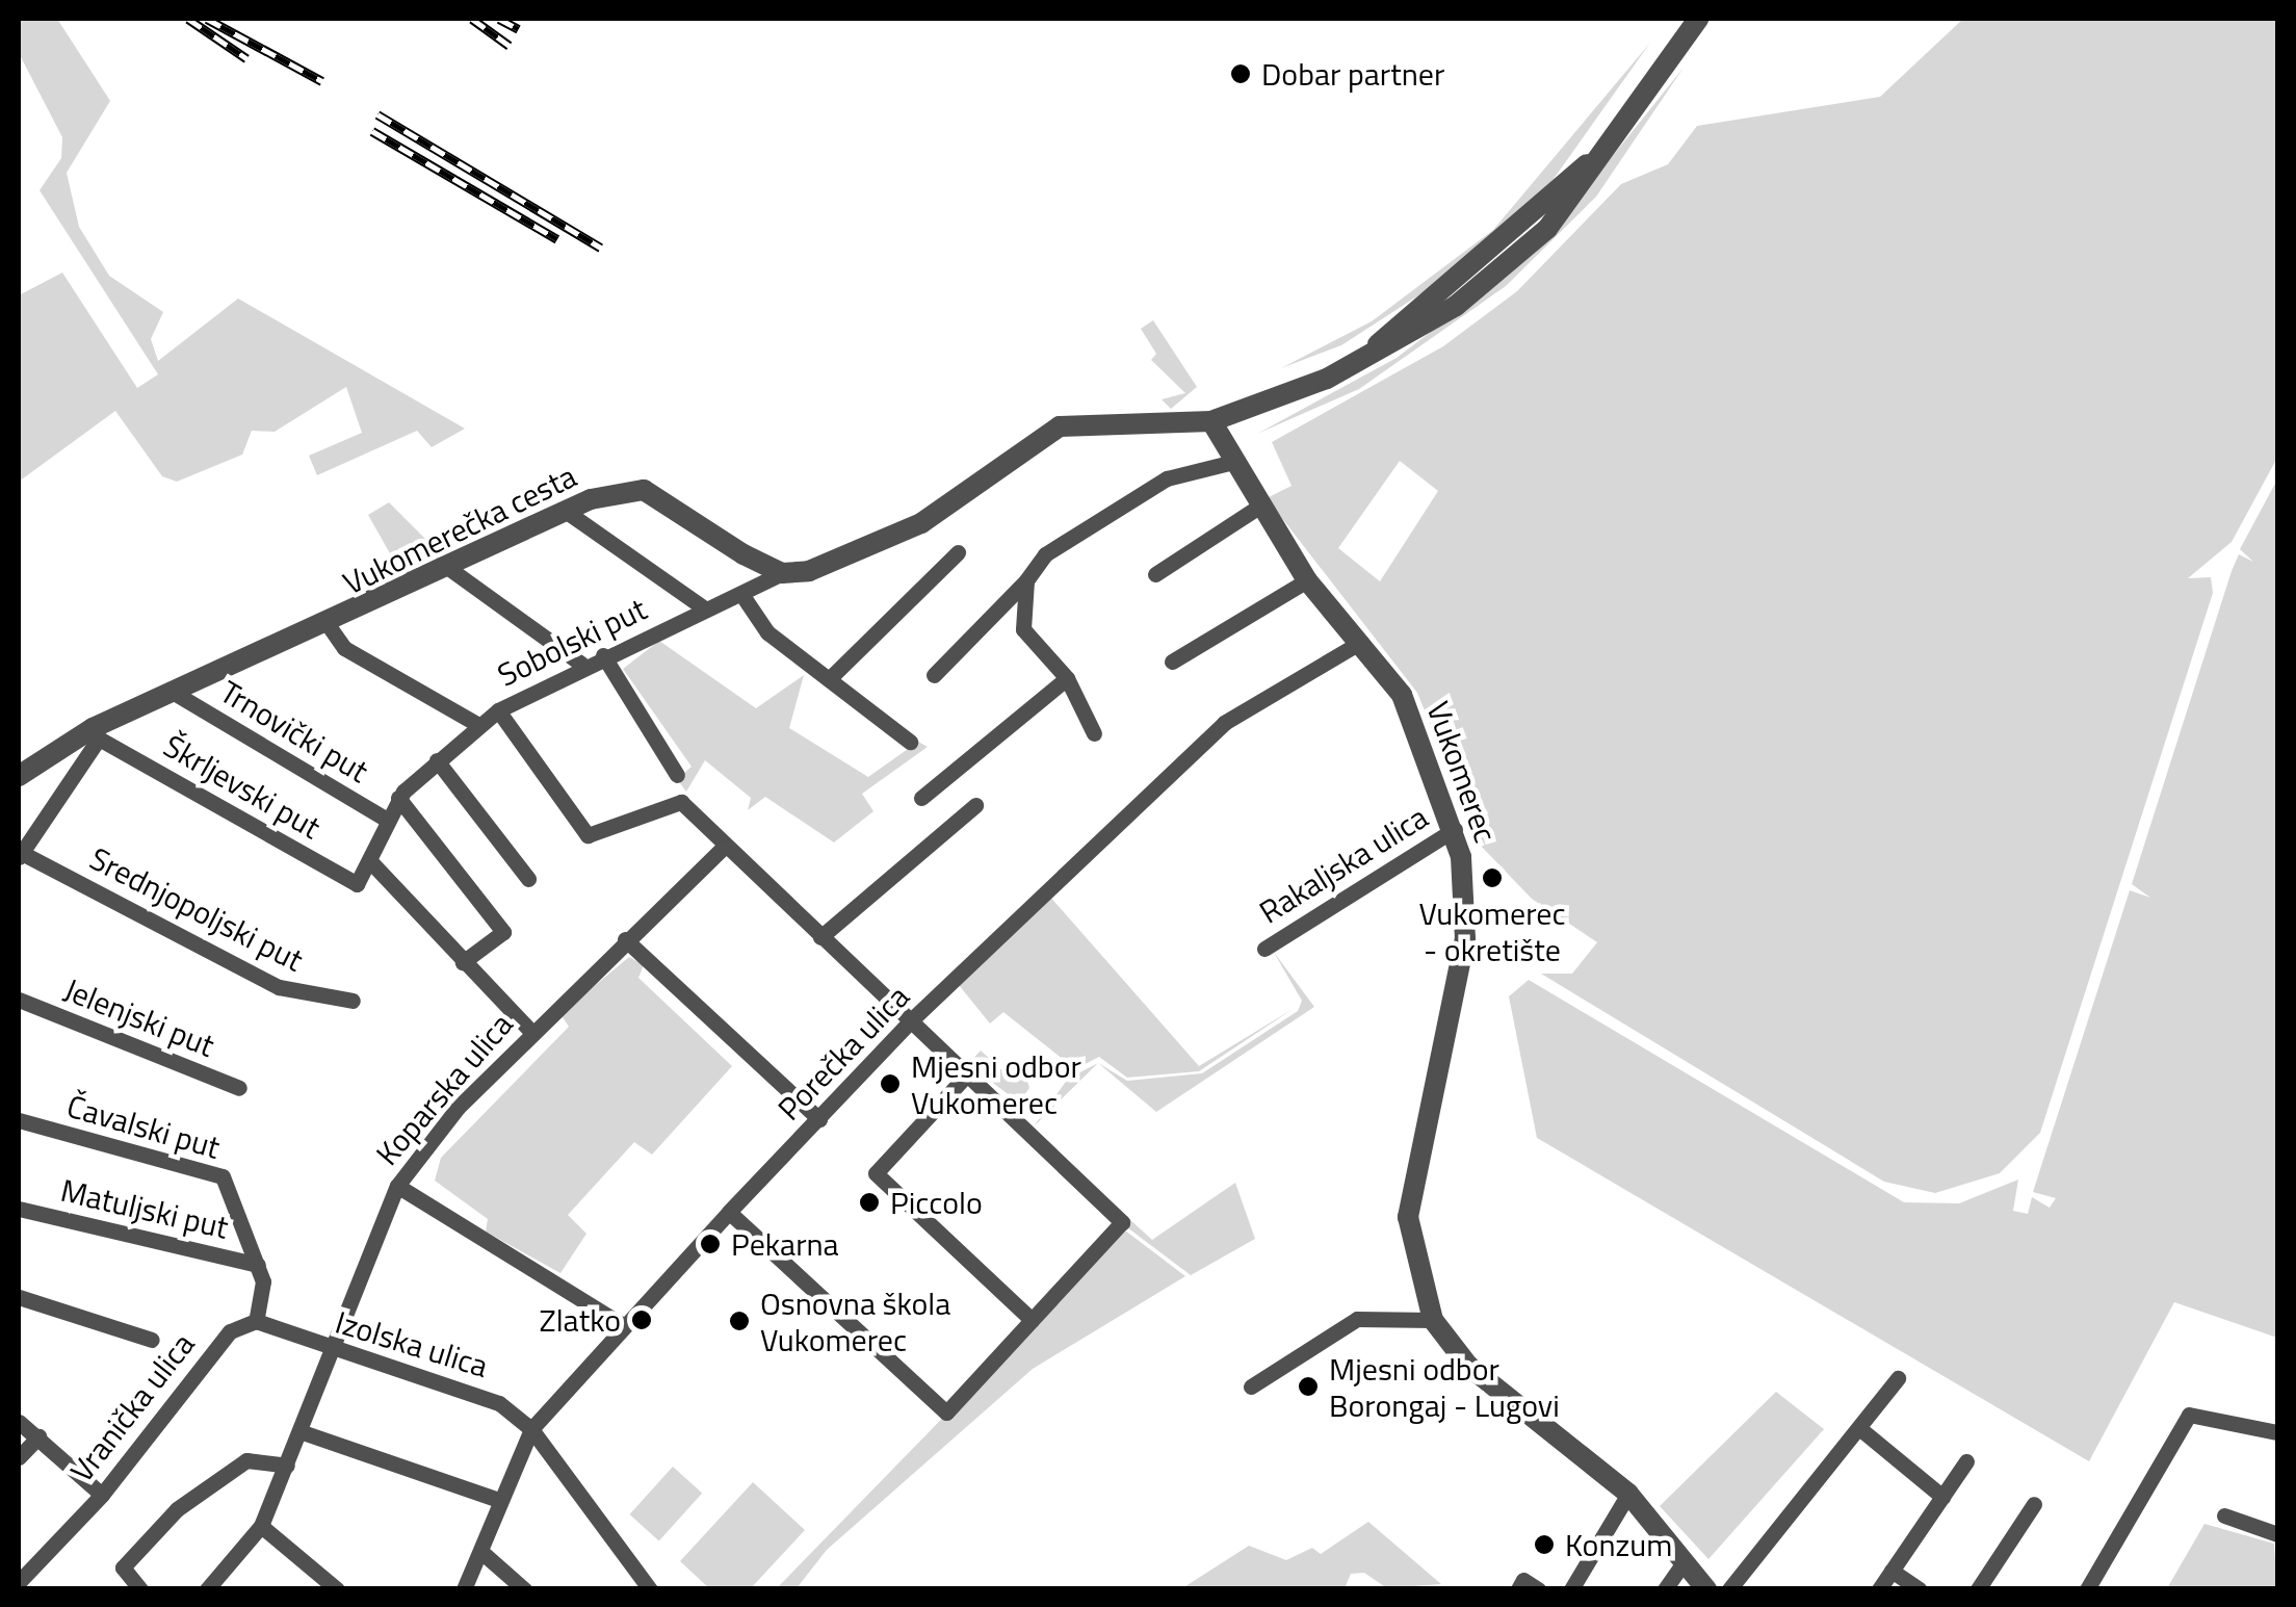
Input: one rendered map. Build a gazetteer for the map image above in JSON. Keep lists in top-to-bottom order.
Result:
{
  "streets": {
    "street": [
      "Vukomerečka cesta",
      "Sobolski put",
      "Trnovički put",
      "Vukomerec",
      "Škrljevski put",
      "Rakaljska ulica",
      "Srednjopoljski put",
      "Jelenjski put",
      "Porečka ulica",
      "Koparska ulica",
      "Čavalski put",
      "Matuljski put",
      "Izolska ulica",
      "Vranička ulica"
    ]
  },
  "crossings": [
    ["Vukomerečka cesta", "Sobolski put"],
    ["Vukomerečka cesta", "Trnovički put"],
    ["Vukomerečka cesta", "Škrljevski put"],
    ["Sobolski put", "Trnovički put"],
    ["Sobolski put", "Škrljevski put"],
    ["Vukomerec", "Rakaljska ulica"],
    ["Vukomerec", "Porečka ulica"],
    ["Porečka ulica", "Izolska ulica"],
    ["Koparska ulica", "Izolska ulica"],
    ["Čavalski put", "Matuljski put"],
    ["Izolska ulica", "Vranička ulica"]
  ],
  "places": [
    "Dobar partner",
    "Vukomerec - okretište",
    "Mjesni odbor Vukomerec",
    "Piccolo",
    "Pekarna",
    "Zlatko",
    "Osnovna škola Vukomerec",
    "Mjesni odbor Borongaj - Lugovi",
    "Konzum"
  ]
}
